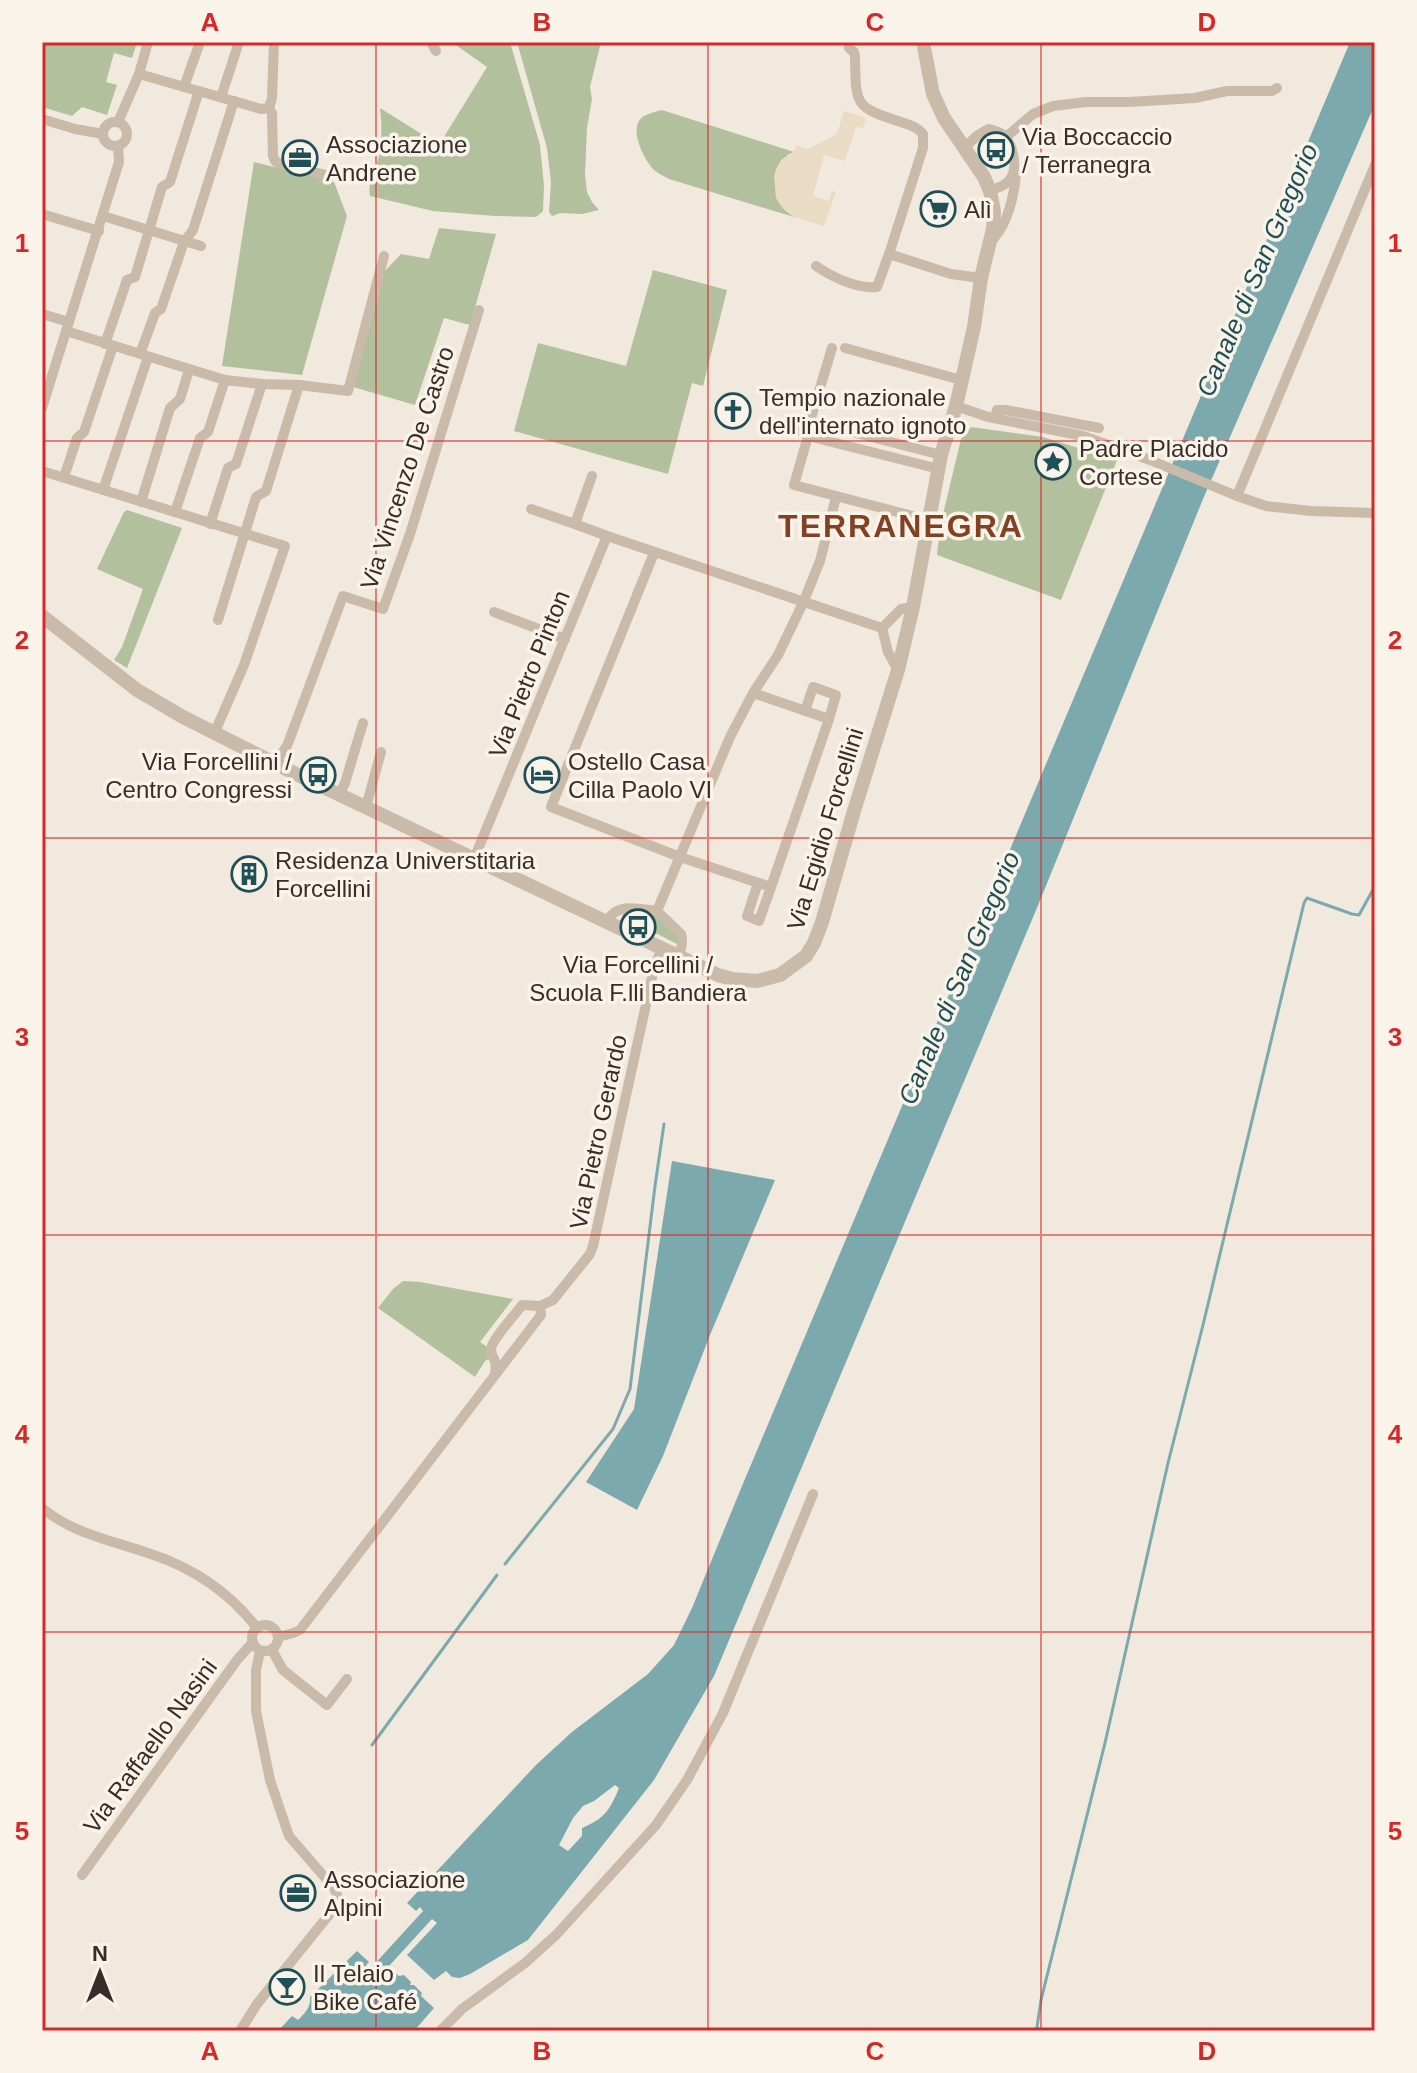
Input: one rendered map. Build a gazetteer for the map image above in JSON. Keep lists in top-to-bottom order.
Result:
{
  "streets": {
    "street": [
      "Via Vincenzo De Castro",
      "Via Pietro Pinton",
      "Via Egidio Forcellini",
      "Via Pietro Gerardo",
      "Via Raffaello Nasini"
    ]
  },
  "crossings": [
    ["Via Vincenzo De Castro", "Via Egidio Forcellini"],
    ["Via Pietro Pinton", "Via Egidio Forcellini"],
    ["Via Egidio Forcellini", "Via Pietro Gerardo"],
    ["Via Pietro Gerardo", "Via Raffaello Nasini"]
  ],
  "districts": ["TERRANEGRA"],
  "water": ["Canale di San Gregorio"],
  "places": {
    "bus stop": ["Via Boccaccio / Terranegra", "Via Forcellini / Centro Congressi", "Via Forcellini / Scuola F.lli Bandiera"],
    "office": ["Associazione Andrene", "Associazione Alpini"],
    "supermarket": ["Alì"],
    "church": ["Tempio nazionale dell'internato ignoto"],
    "place": ["Padre Placido Cortese"],
    "hotel": ["Ostello Casa Cilla Paolo VI"],
    "building": ["Residenza Universtitaria Forcellini"],
    "bar": ["Il Telaio Bike Café"]
  },
  "north": "top",
  "grid": {
    "columns": [
      "A",
      "B",
      "C",
      "D"
    ],
    "rows": [
      "1",
      "2",
      "3",
      "4",
      "5"
    ]
  }
}
